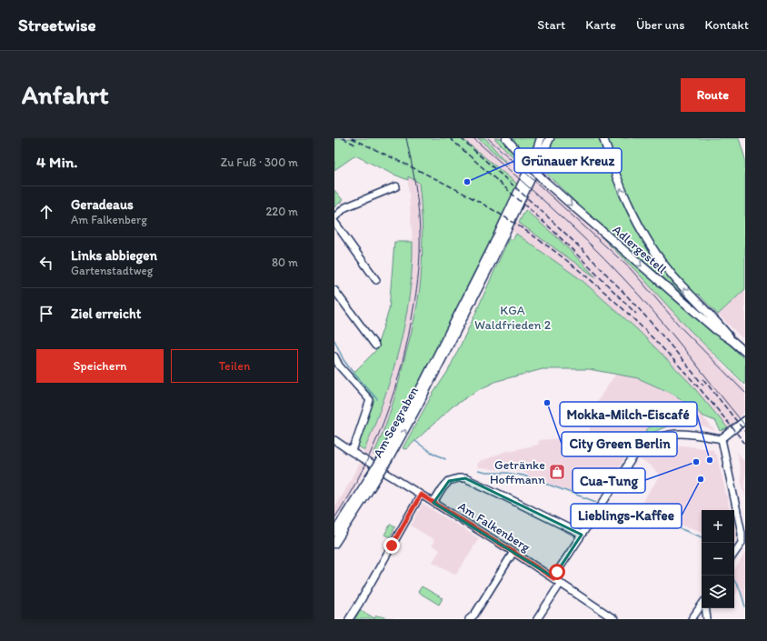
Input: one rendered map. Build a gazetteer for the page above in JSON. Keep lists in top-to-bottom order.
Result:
{
  "streets": {
    "main road": ["Adlergestell", "Am Seegraben"],
    "street": ["Am Falkenberg"]
  },
  "parks": ["KGA Waldfrieden 2"],
  "places": {
    "other": [
      "Grünauer Kreuz",
      "City Green Berlin",
      "Mokka-Milch-Eiscafé",
      "Cua-Tung",
      "Lieblings-Kaffee"
    ],
    "shop": ["Getränke Hoffmann"]
  },
  "page": {
    "header": "Streetwise",
    "nav": [
      "Start",
      "Karte",
      "Über uns",
      "Kontakt"
    ],
    "buttons": [
      "Route",
      ["Speichern", "Teilen"]
    ],
    "title": "Anfahrt",
    "heading": ["4 Min.", "Zu Fuß · 300 m"],
    "list": [
      ["Geradeaus", "Am Falkenberg", "220 m"],
      ["Links abbiegen", "Gartenstadtweg", "80 m"],
      "Ziel erreicht"
    ],
    "map_buttons": ["+", "−"]
  }
}
